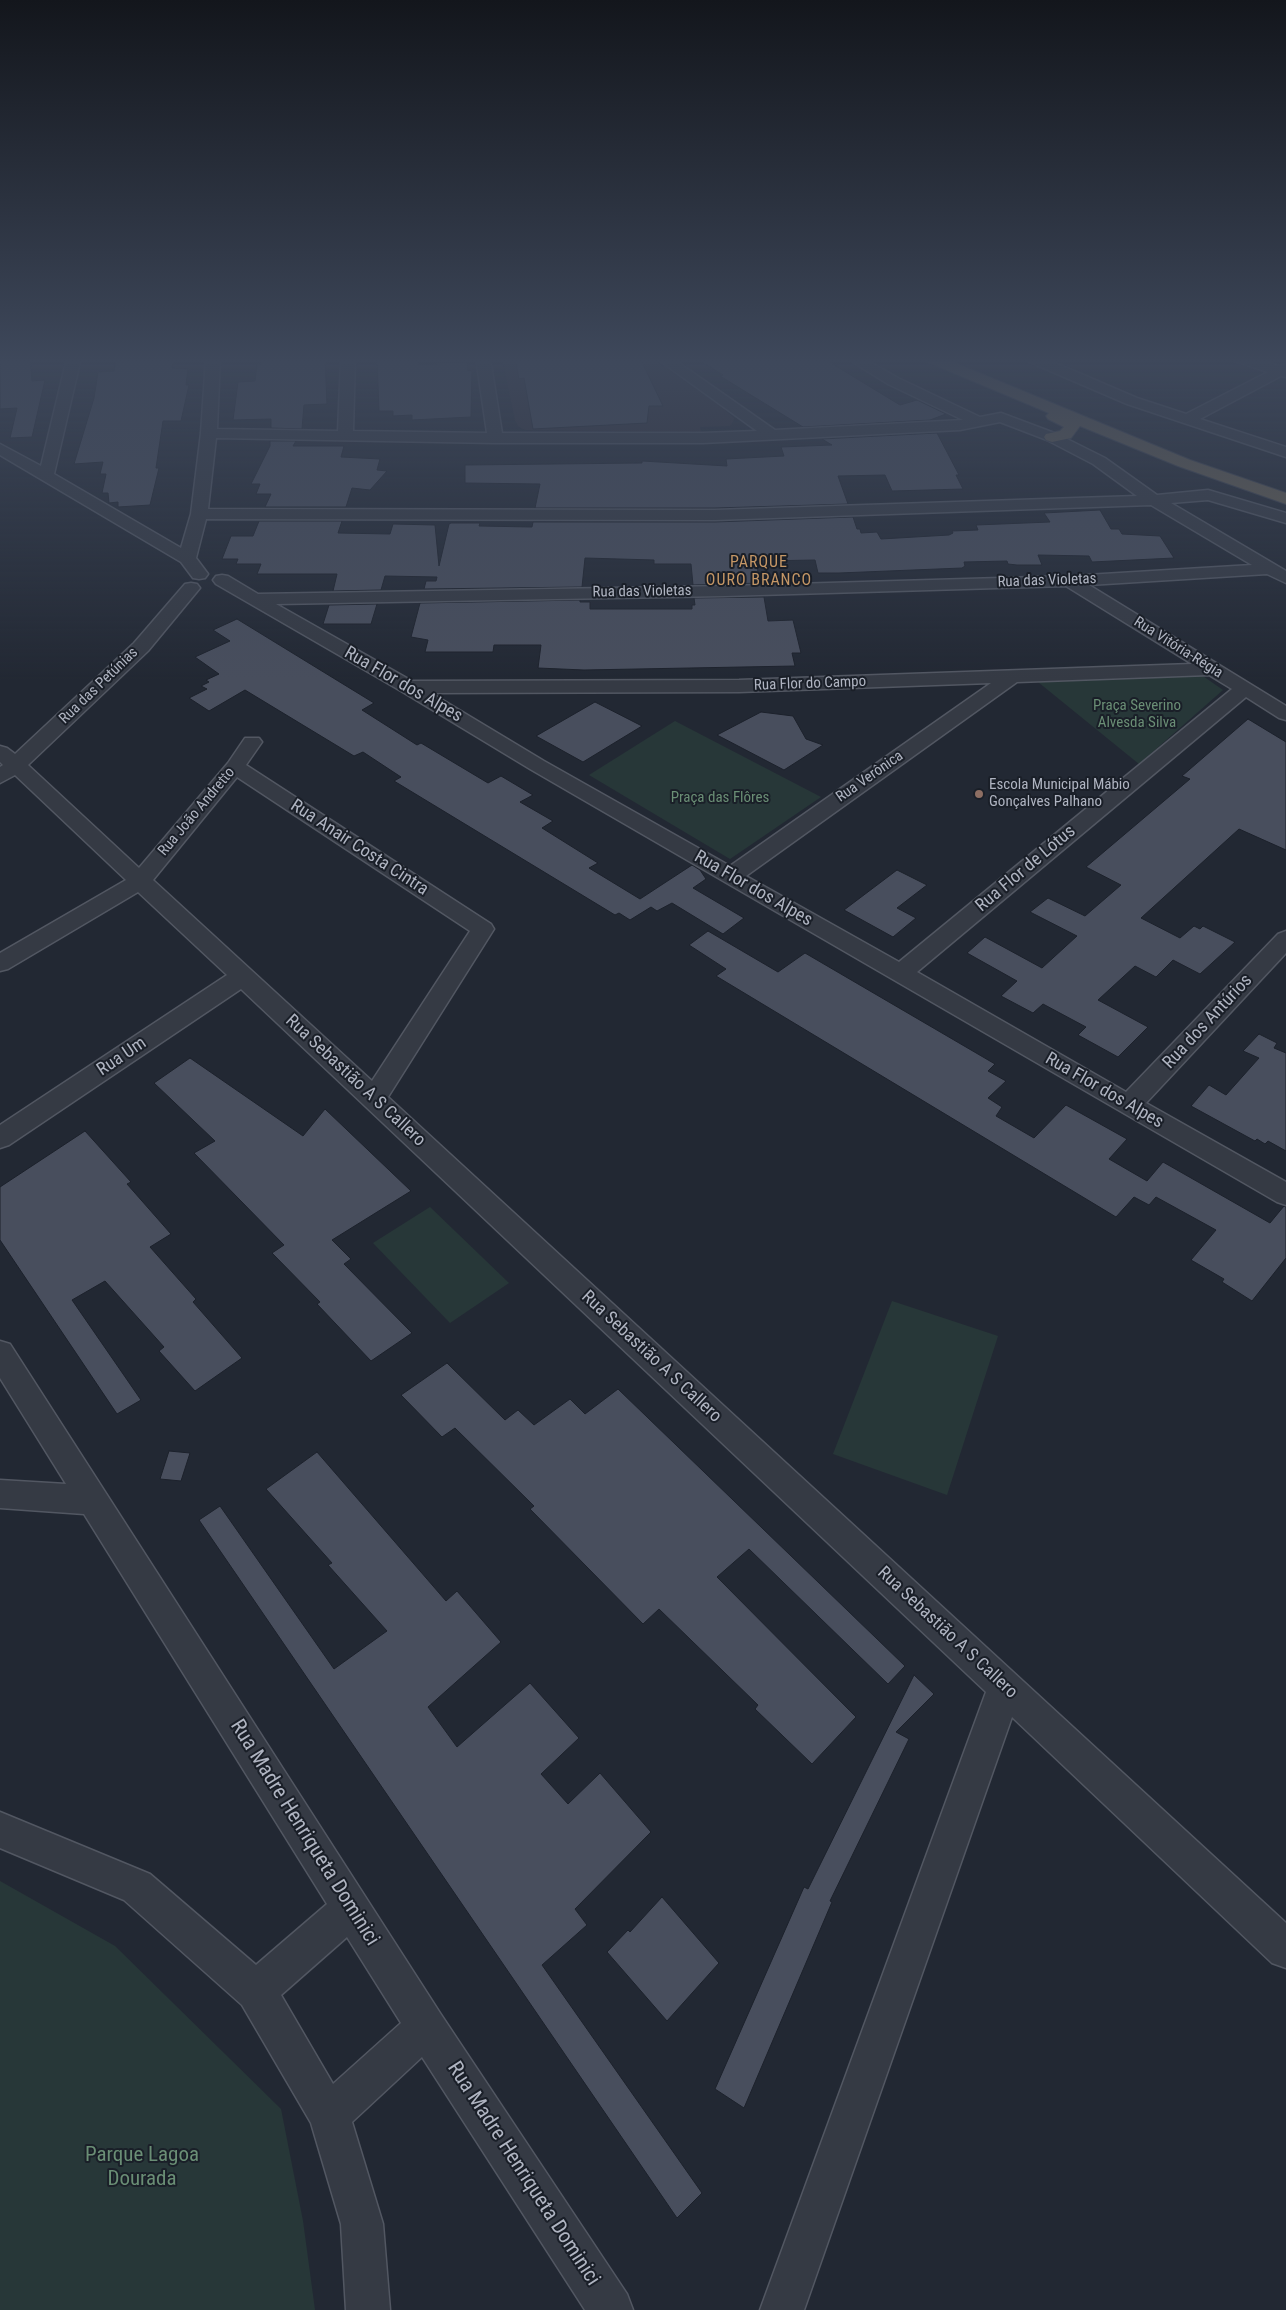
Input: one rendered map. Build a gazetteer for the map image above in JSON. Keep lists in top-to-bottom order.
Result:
{
  "streets": {
    "street": [
      "Rua das Violetas",
      "Rua Vitória-Régia",
      "Rua Flor do Campo",
      "Rua Flor dos Alpes",
      "Rua das Petúnias",
      "Rua Verônica",
      "Rua João Andretto",
      "Rua Anair Costa Cintra",
      "Rua Flor de Lótus",
      "Rua dos Antúrios",
      "Rua Um",
      "Rua Sebastião A S Callero",
      "Rua Madre Henriqueta Dominici"
    ]
  },
  "crossings": [
    ["Rua das Violetas", "Rua Vitória-Régia"],
    ["Rua das Violetas", "Rua Flor dos Alpes"],
    ["Rua Vitória-Régia", "Rua Flor do Campo"],
    ["Rua Vitória-Régia", "Rua Flor de Lótus"],
    ["Rua Flor do Campo", "Rua Flor dos Alpes"],
    ["Rua Flor do Campo", "Rua Verônica"],
    ["Rua Flor dos Alpes", "Rua das Petúnias"],
    ["Rua Flor dos Alpes", "Rua Verônica"],
    ["Rua Flor dos Alpes", "Rua Flor de Lótus"],
    ["Rua Flor dos Alpes", "Rua dos Antúrios"],
    ["Rua das Petúnias", "Rua Sebastião A S Callero"],
    ["Rua João Andretto", "Rua Anair Costa Cintra"],
    ["Rua João Andretto", "Rua Sebastião A S Callero"],
    ["Rua Anair Costa Cintra", "Rua Sebastião A S Callero"],
    ["Rua Um", "Rua Sebastião A S Callero"]
  ],
  "districts": ["PARQUE OURO BRANCO"],
  "parks": ["Praça Severino Alvesda Silva", "Praça das Flôres", "Parque Lagoa Dourada"],
  "places": ["Escola Municipal Mábio Gonçalves Palhano"]
}
